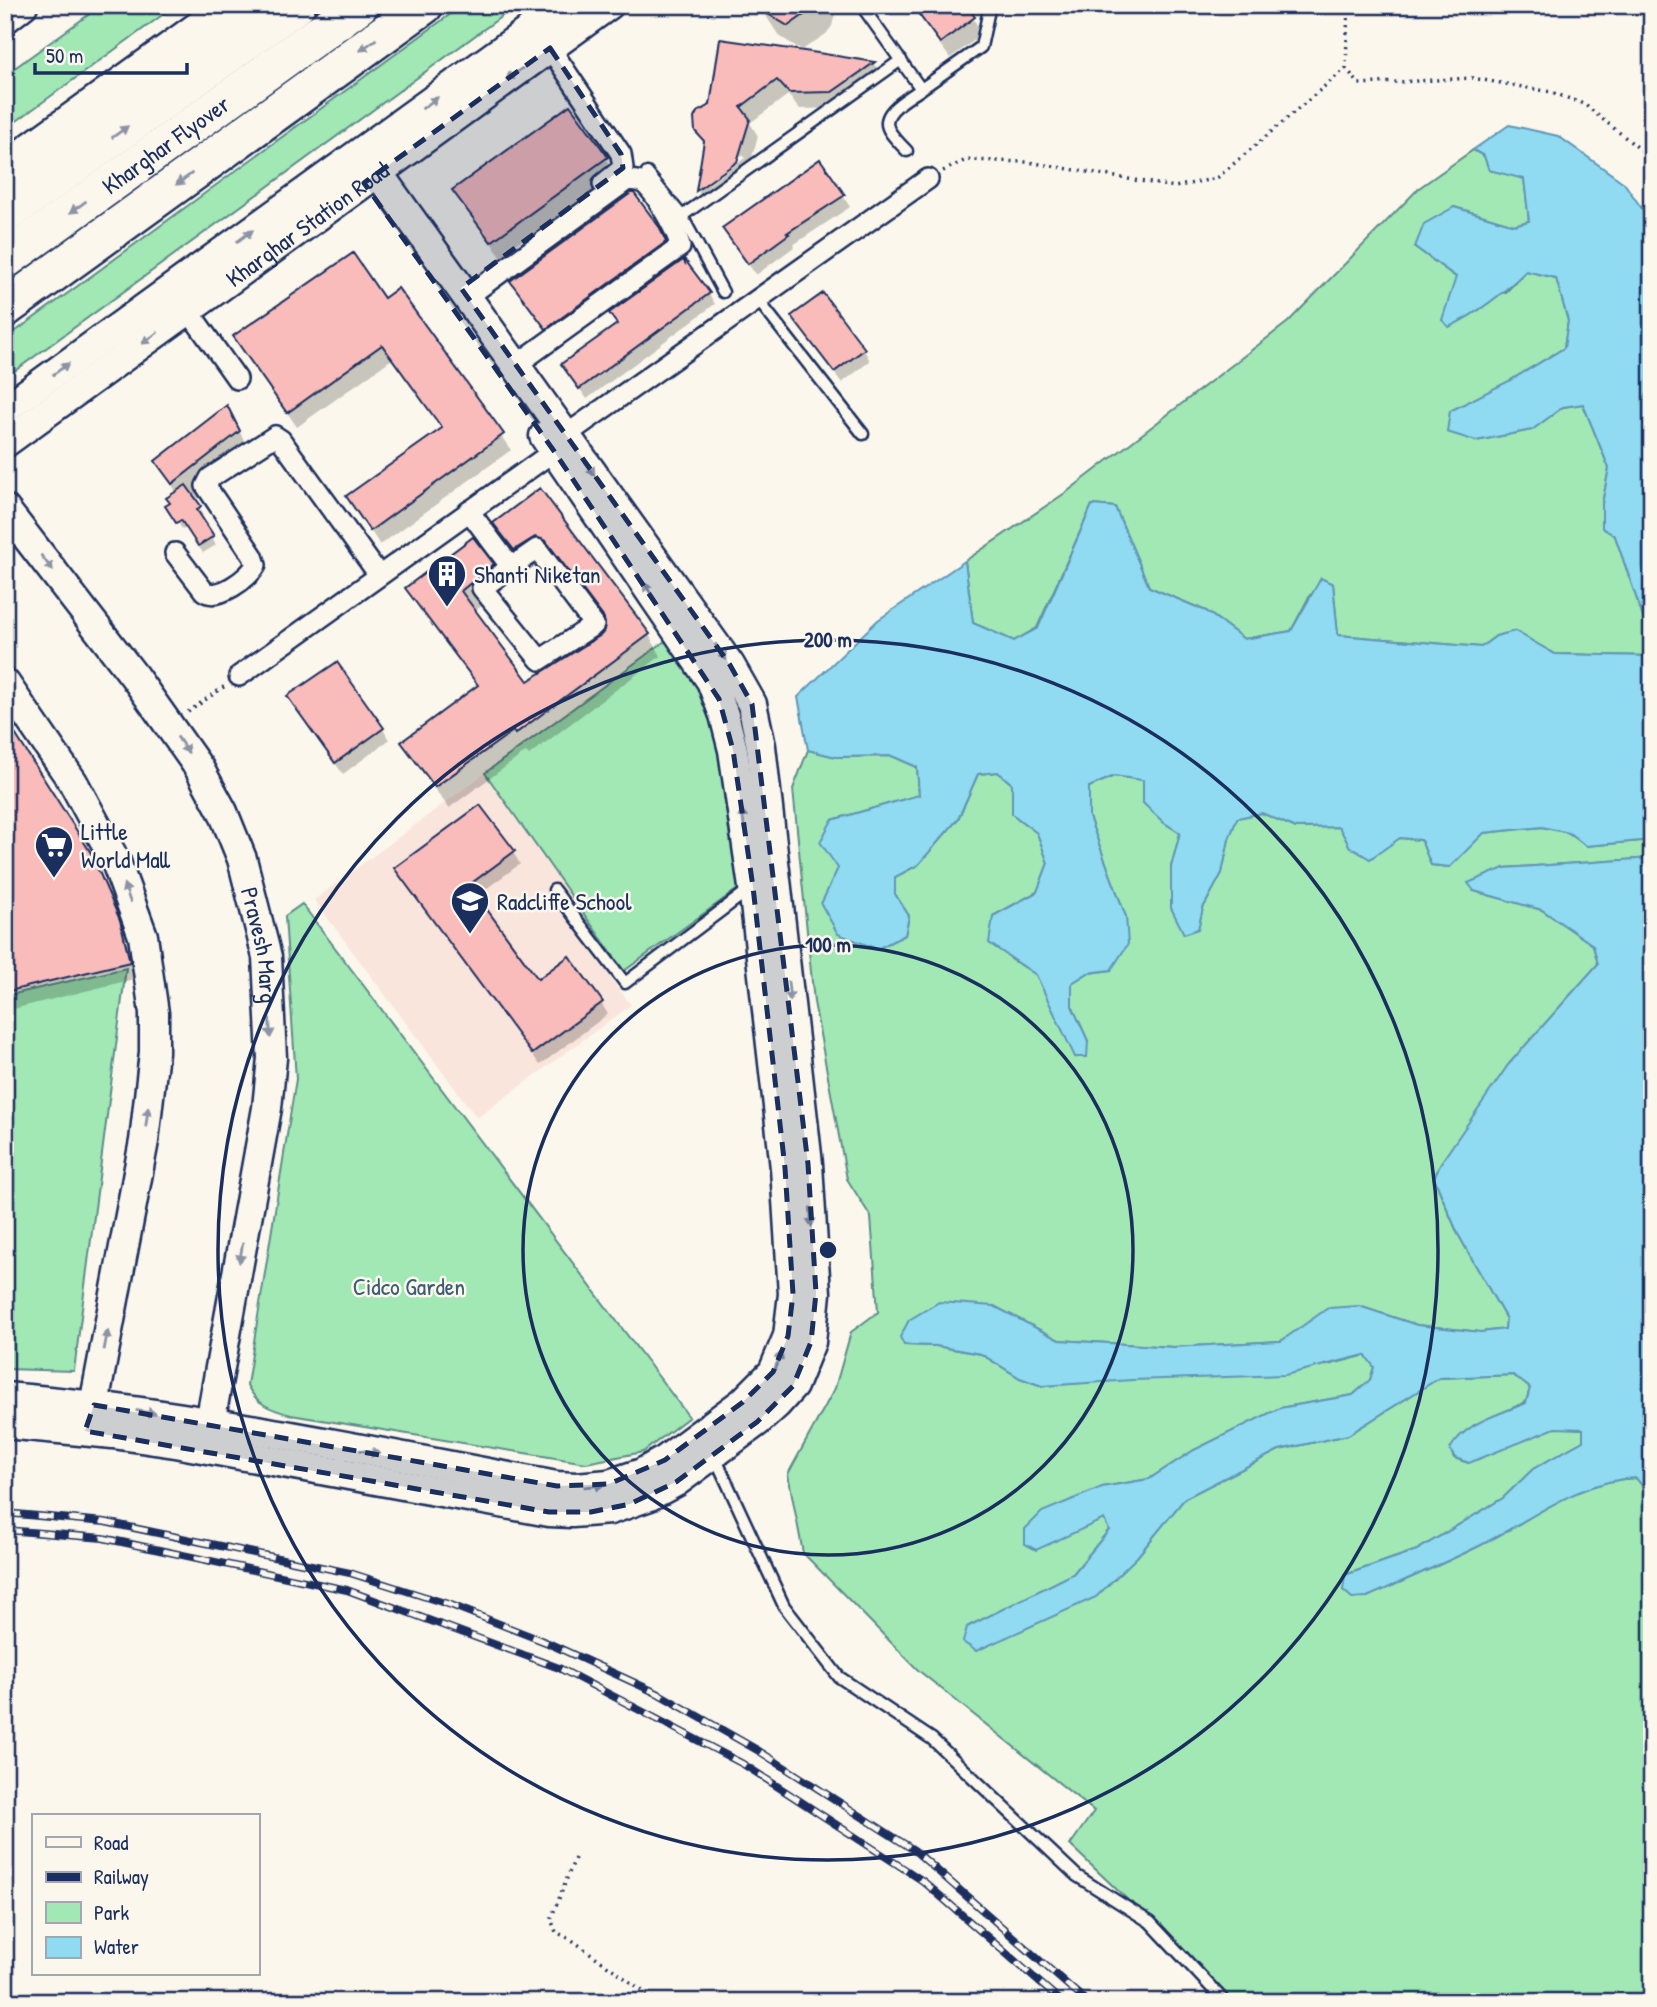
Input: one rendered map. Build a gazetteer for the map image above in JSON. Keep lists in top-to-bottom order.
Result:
{
  "streets": {
    "highway": ["Kharghar Flyover"],
    "street": ["Kharghar Station Road", "Pravesh Marg"]
  },
  "parks": ["Cidco Garden"],
  "places": {
    "building": ["Shanti Niketan"],
    "supermarket": ["Little World Mall"],
    "school or university": ["Radcliffe School"]
  },
  "legend": [
    "Road",
    "Railway",
    "Park",
    "Water"
  ],
  "scale_bar": "50 m",
  "rings": ["200 m", "100 m"]
}
